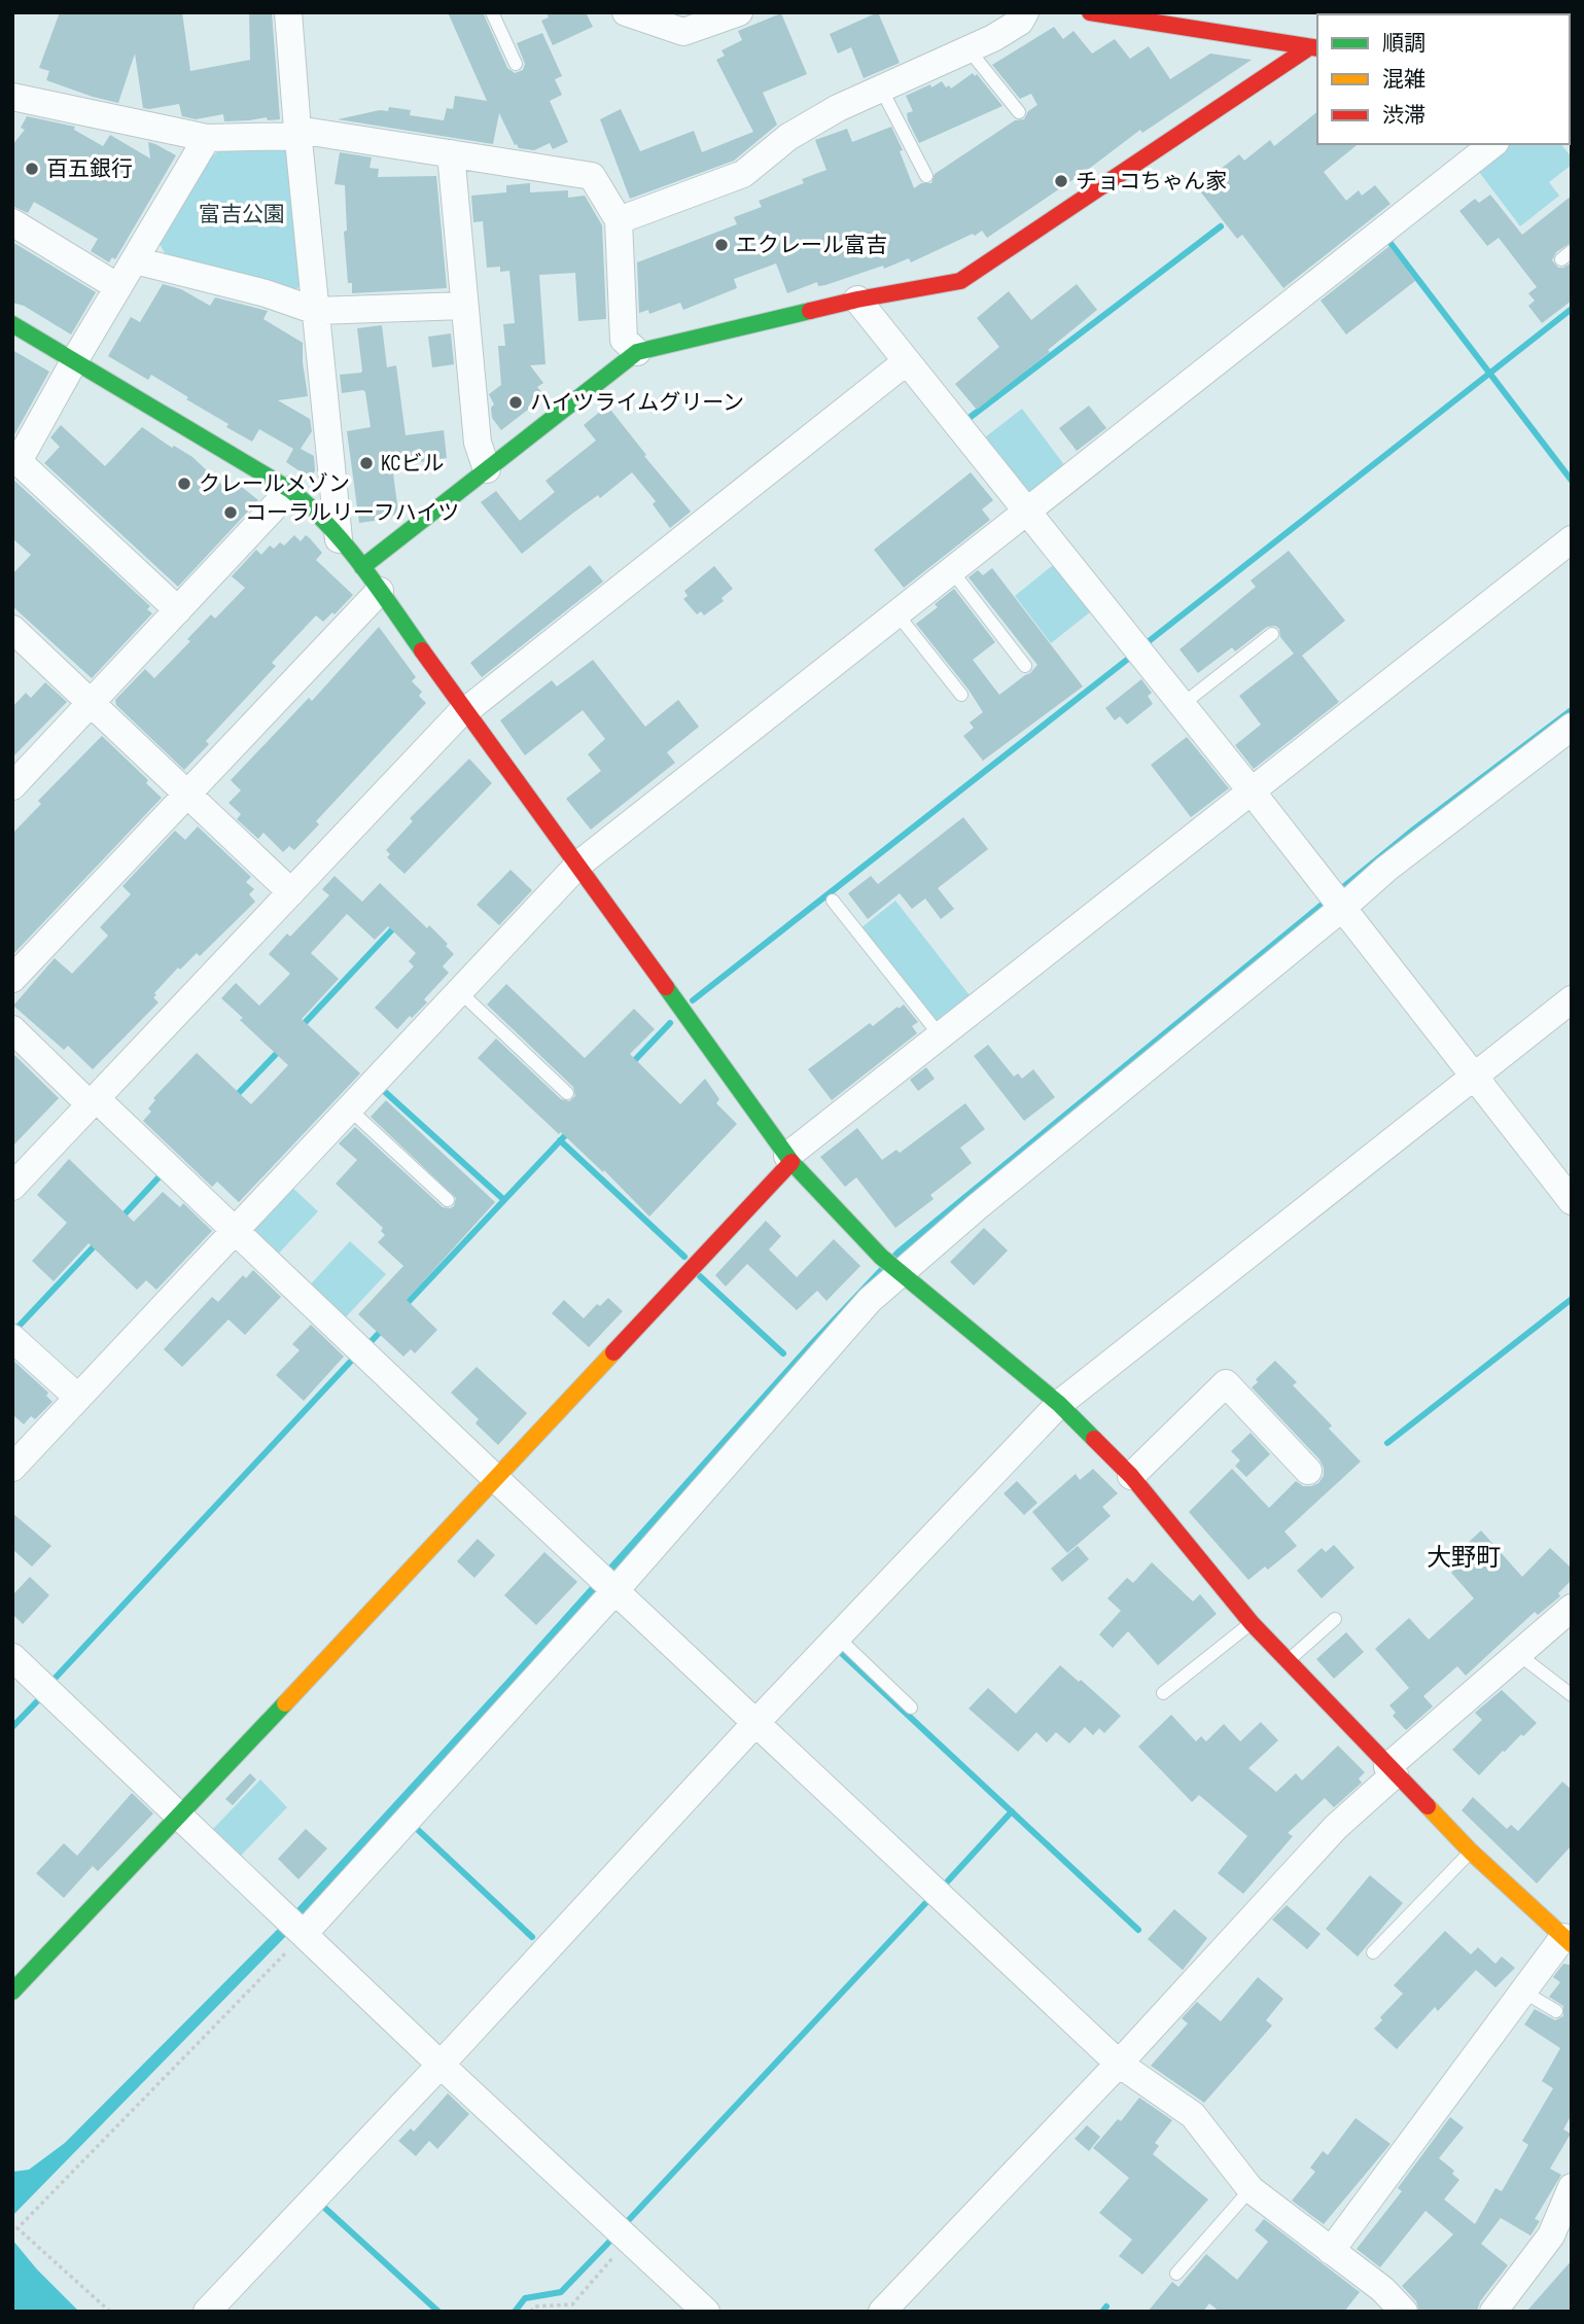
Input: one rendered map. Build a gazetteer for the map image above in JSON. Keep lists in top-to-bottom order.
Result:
{
  "districts": ["大野町"],
  "parks": ["富吉公園"],
  "places": [
    "百五銀行",
    "チョコちゃん家",
    "エクレール富吉",
    "ハイツライムグリーン",
    "KCビル",
    "クレールメゾン",
    "コーラルリーフハイツ"
  ],
  "legend": ["順調", "混雑", "渋滞"]
}
